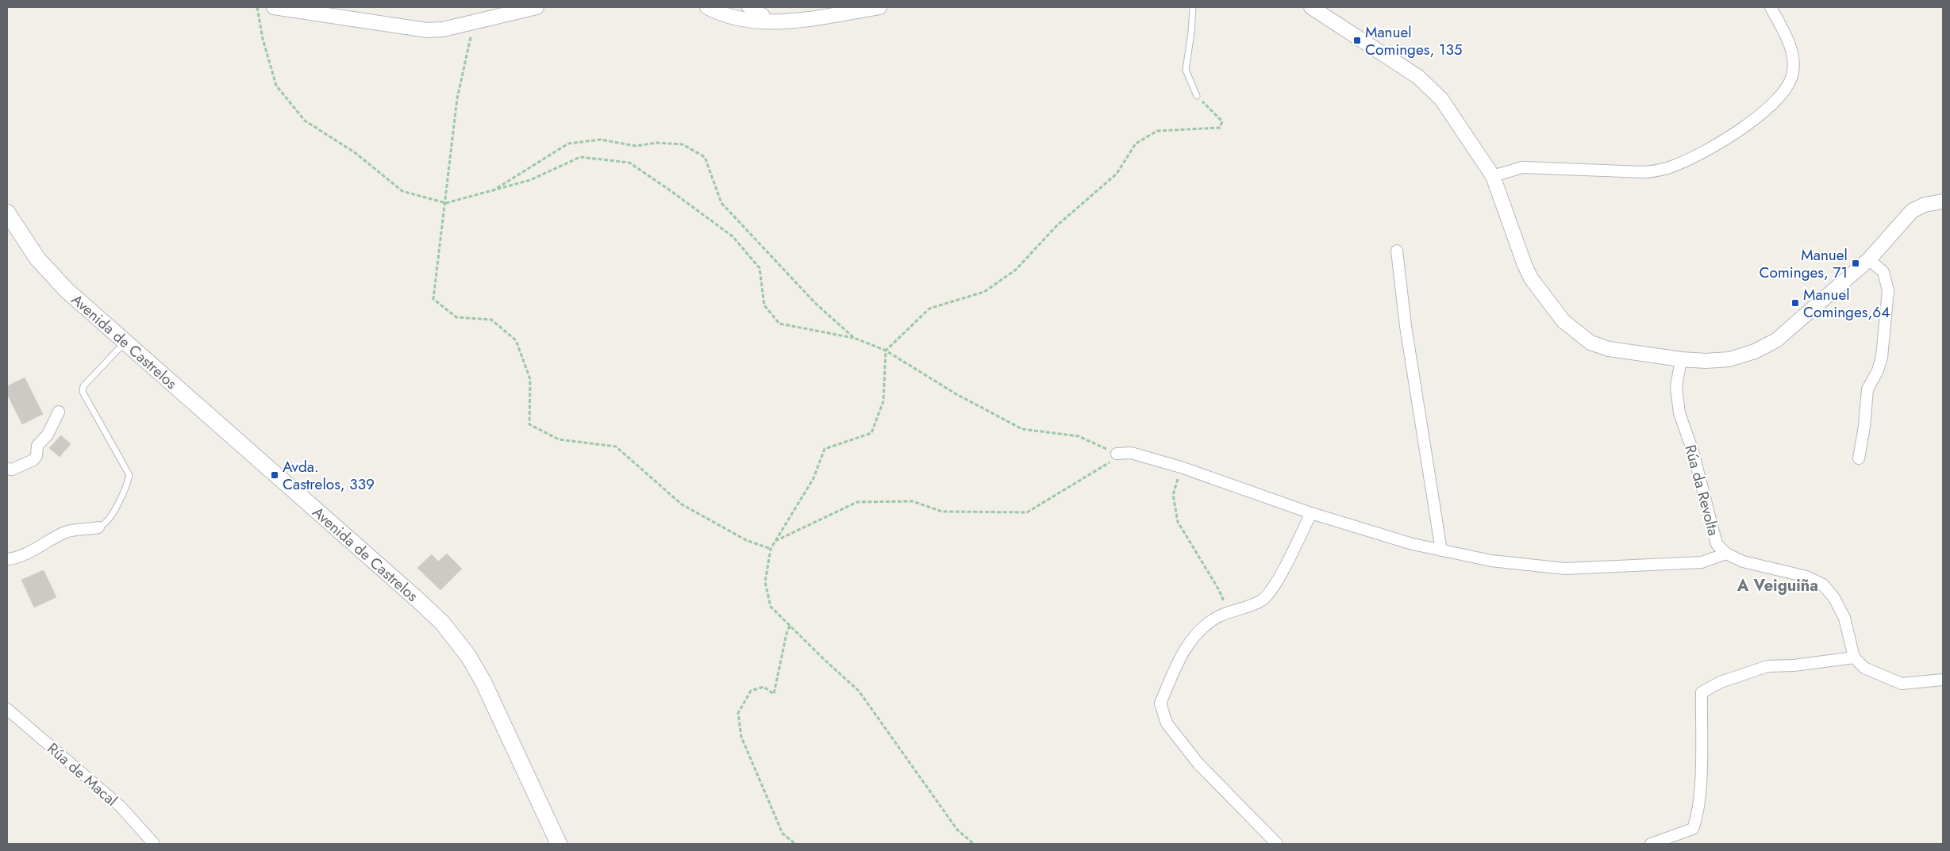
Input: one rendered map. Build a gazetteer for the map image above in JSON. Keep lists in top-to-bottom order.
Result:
{
  "streets": {
    "main road": ["Avenida de Castrelos"],
    "street": ["Rúa da Revolta", "Rúa de Macal"]
  },
  "districts": ["A Veiguiña"],
  "places": {
    "transit": [
      "Manuel Cominges, 135",
      "Manuel Cominges, 71",
      "Manuel Cominges,64",
      "Avda. Castrelos, 339"
    ]
  }
}
